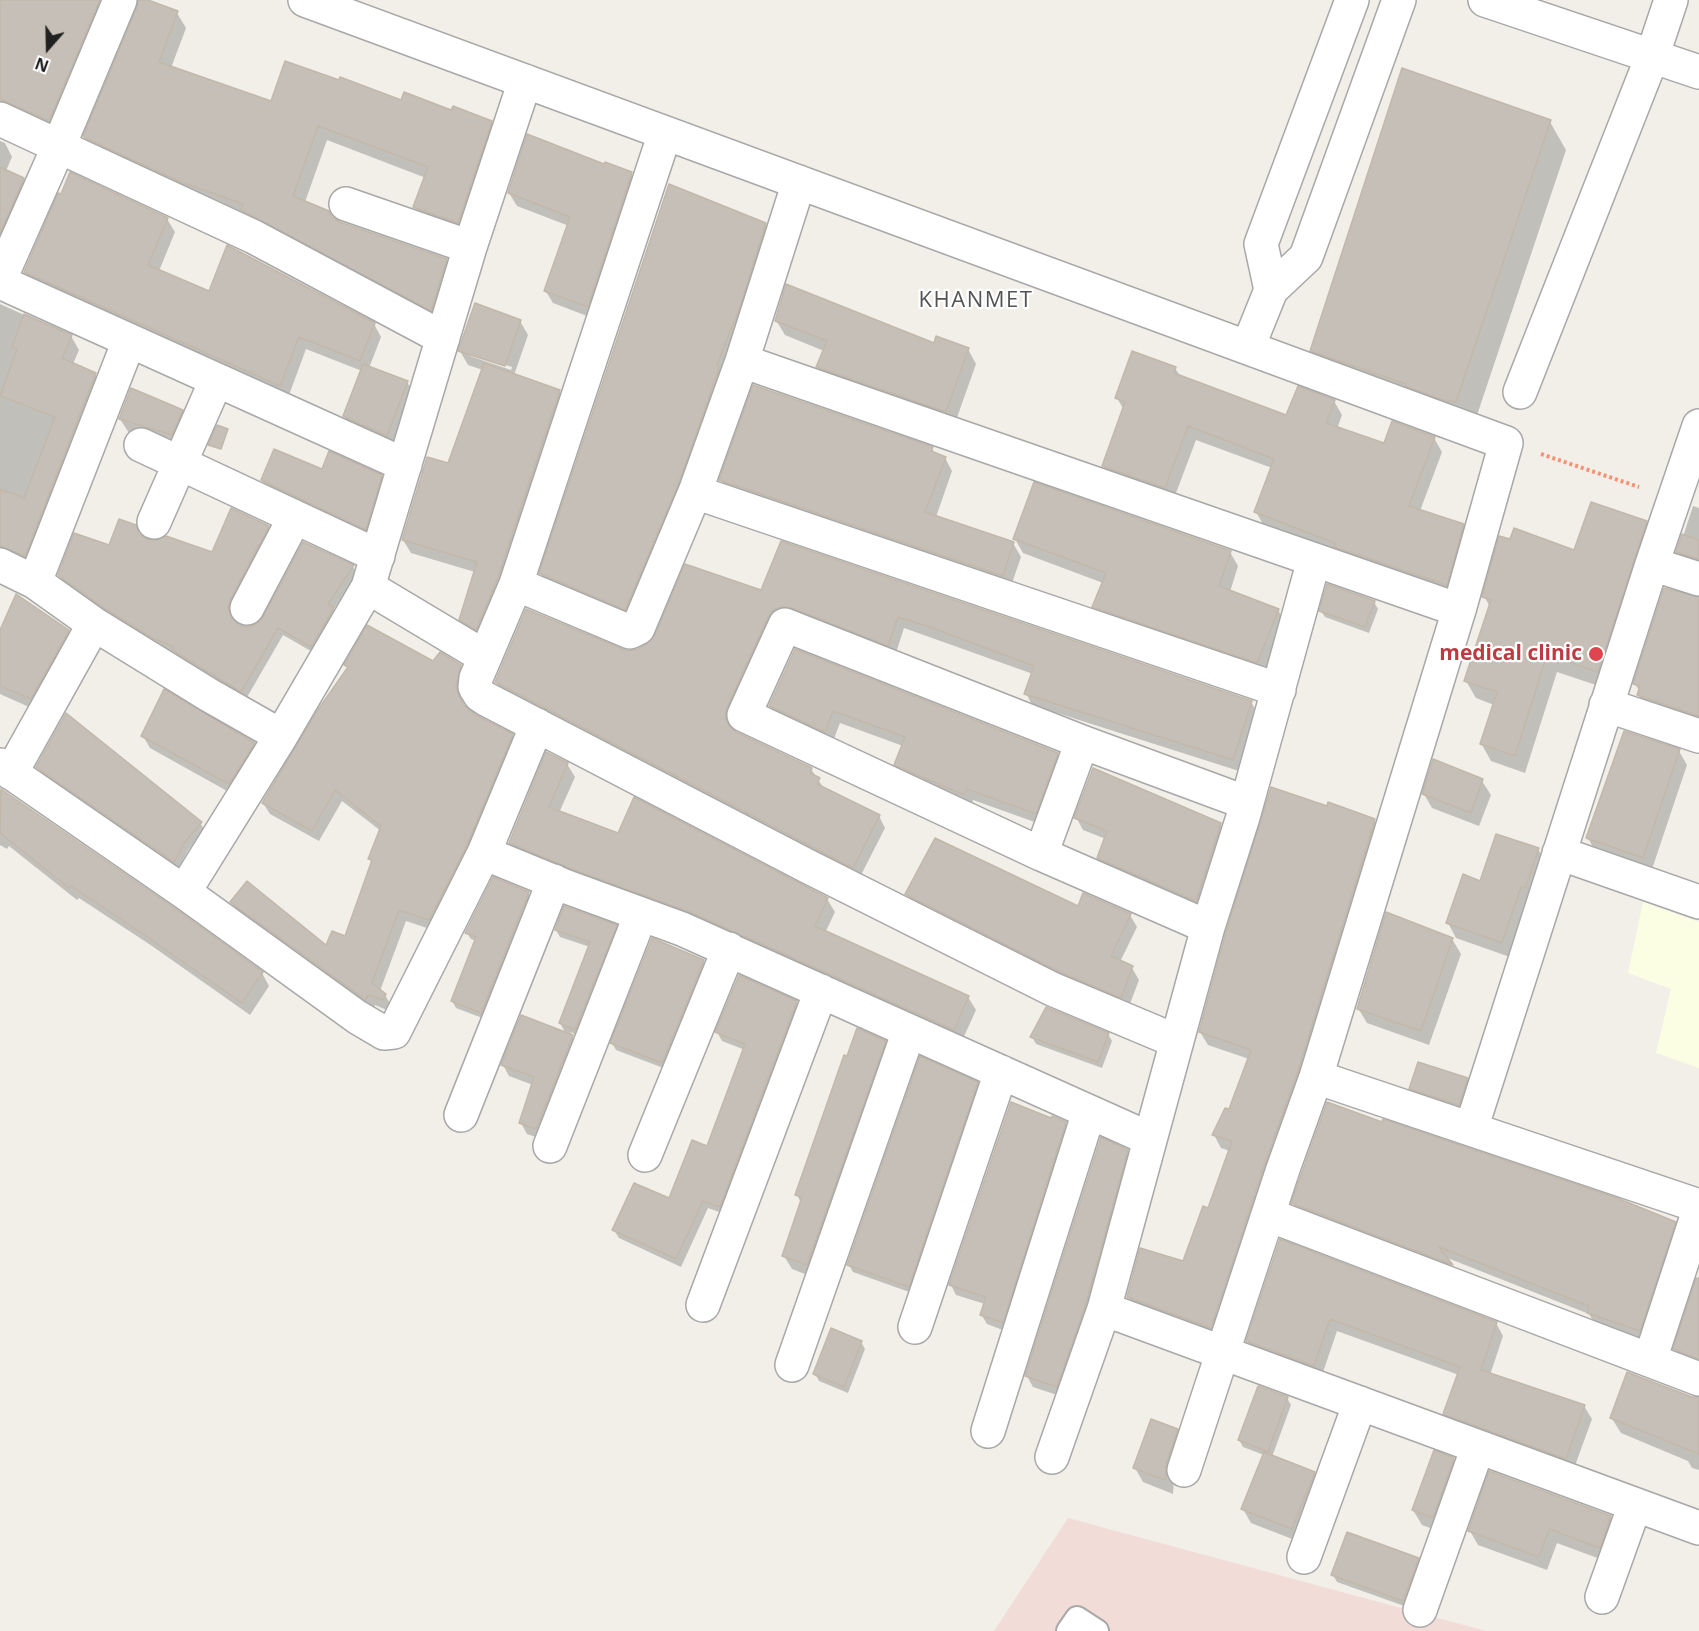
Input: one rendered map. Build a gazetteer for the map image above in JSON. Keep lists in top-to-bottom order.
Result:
{
  "districts": ["KHANMET"],
  "places": ["medical clinic"],
  "north": "bottom"
}
